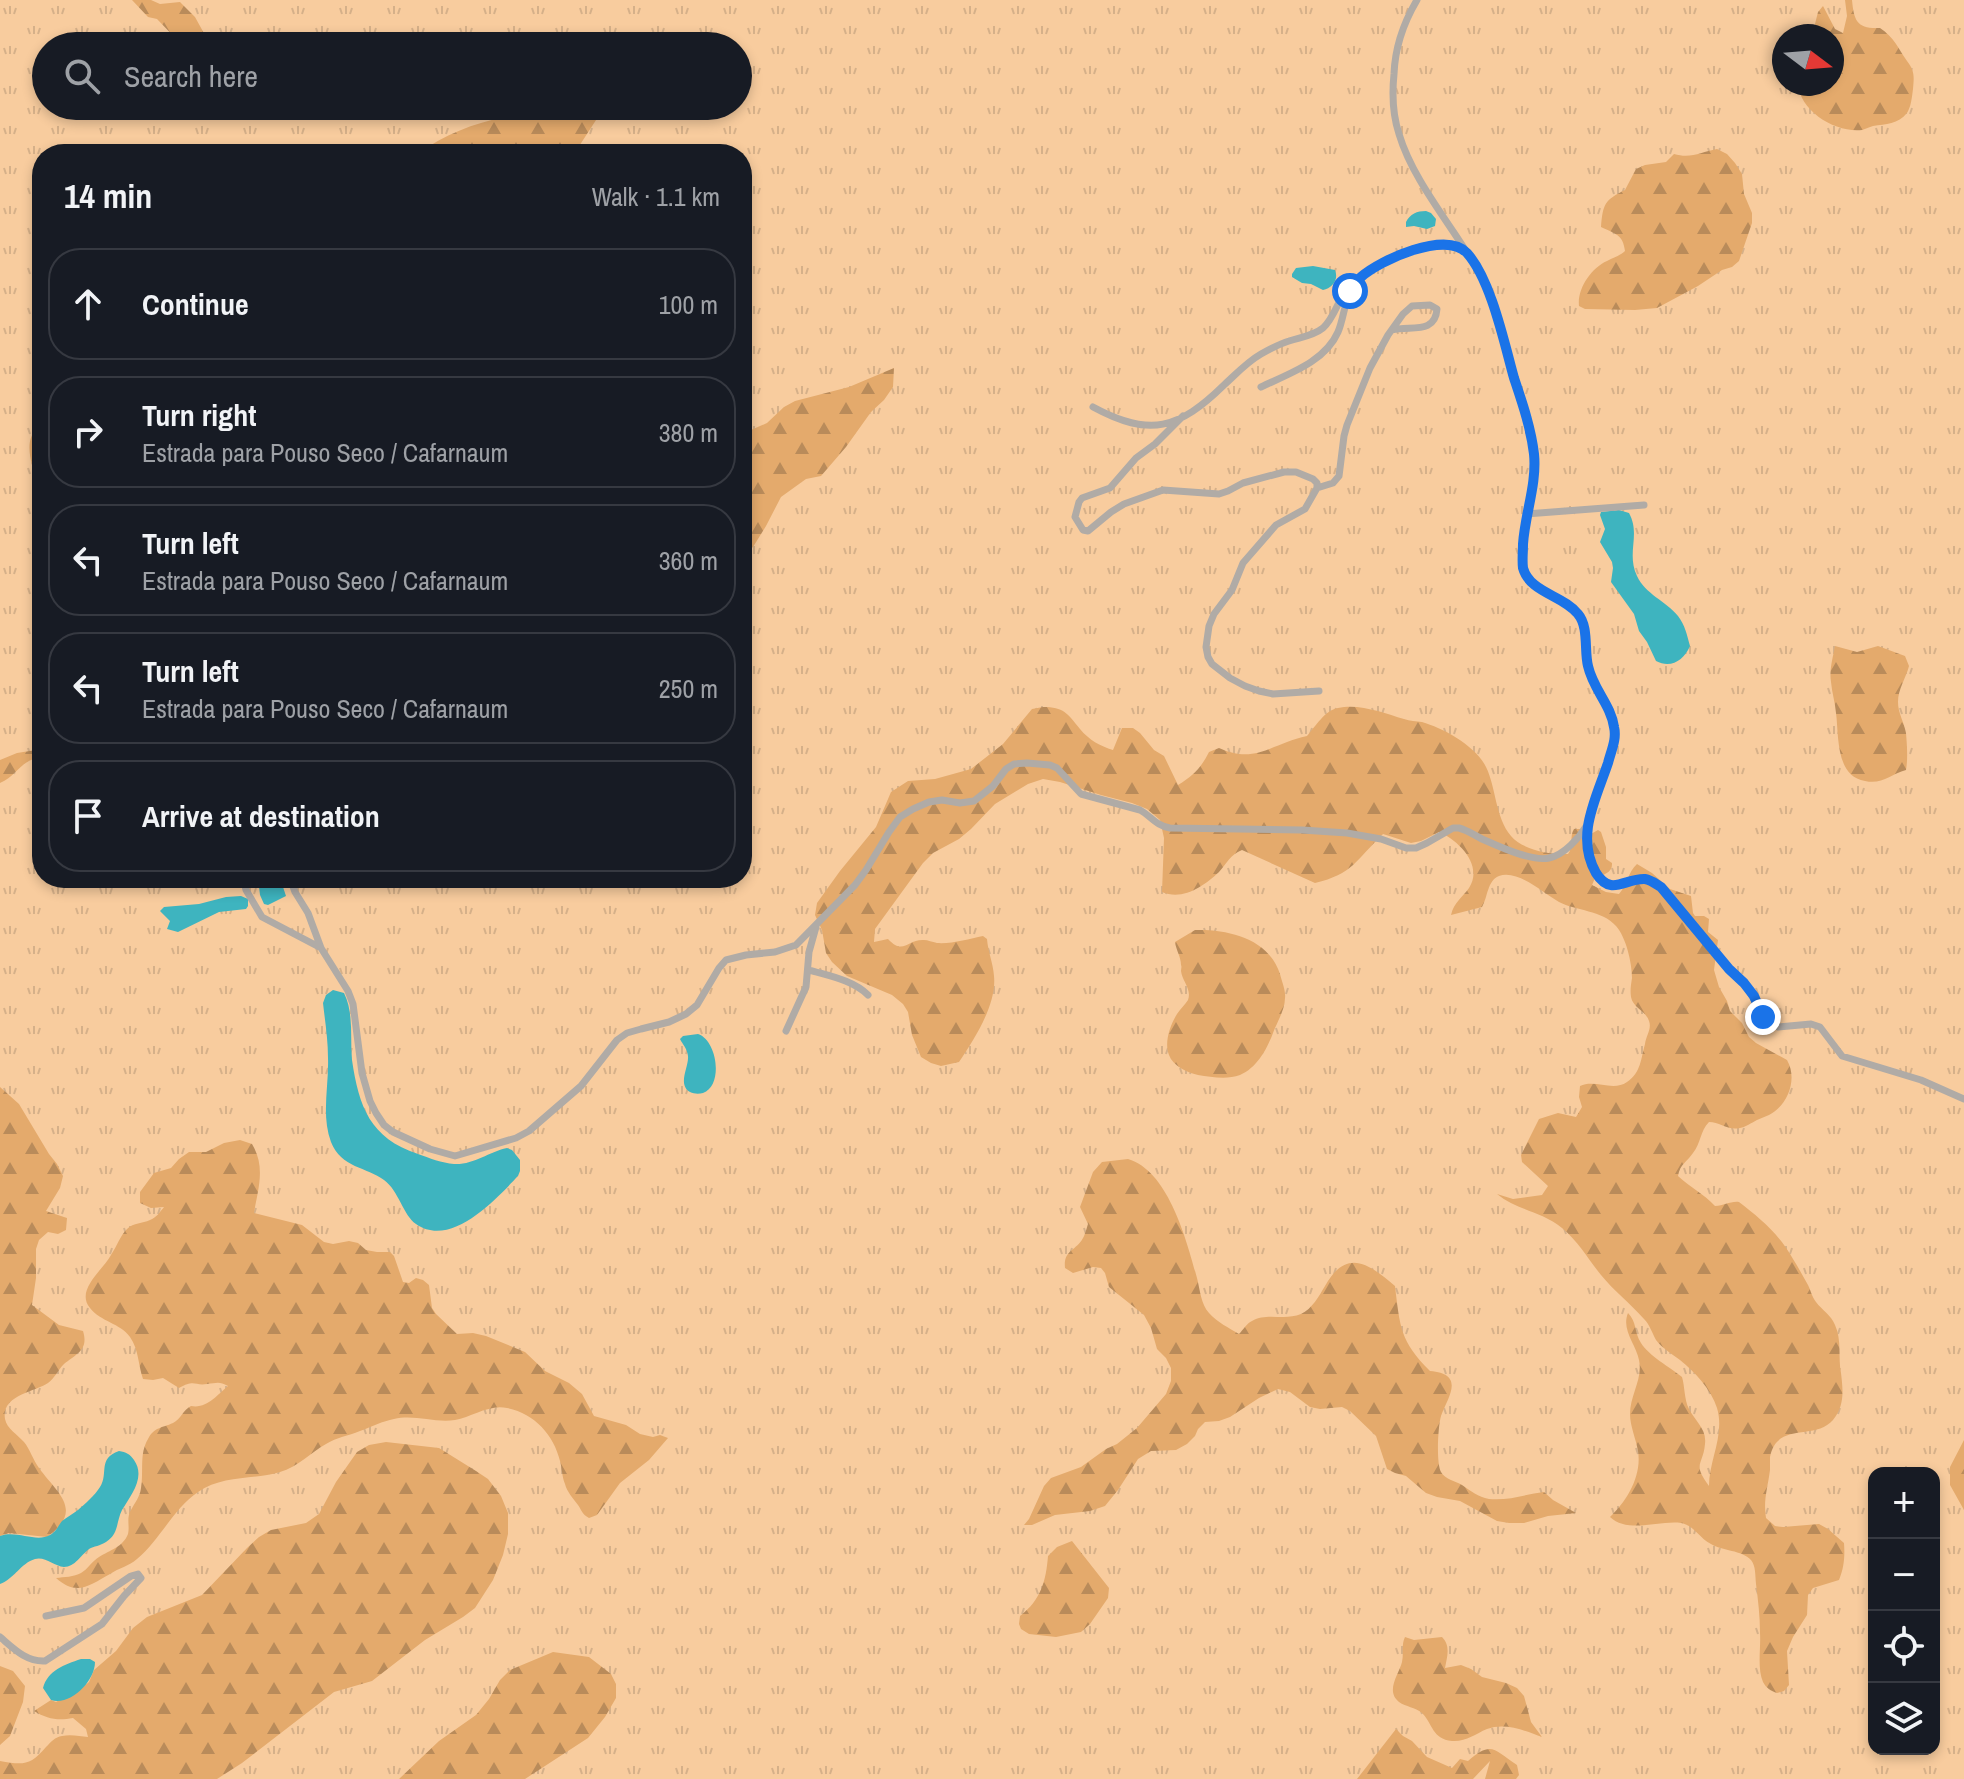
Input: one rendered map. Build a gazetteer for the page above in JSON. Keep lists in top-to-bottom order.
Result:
{
  "north": "right",
  "page": {
    "search": "Search here",
    "heading": ["14 min", "Walk · 1.1 km"],
    "list": [
      ["Continue", "100 m"],
      ["Turn right", "Estrada para Pouso Seco / Cafarnaum", "380 m"],
      ["Turn left", "Estrada para Pouso Seco / Cafarnaum", "360 m"],
      ["Turn left", "Estrada para Pouso Seco / Cafarnaum", "250 m"],
      "Arrive at destination"
    ],
    "map_buttons": ["+", "−"]
  }
}
